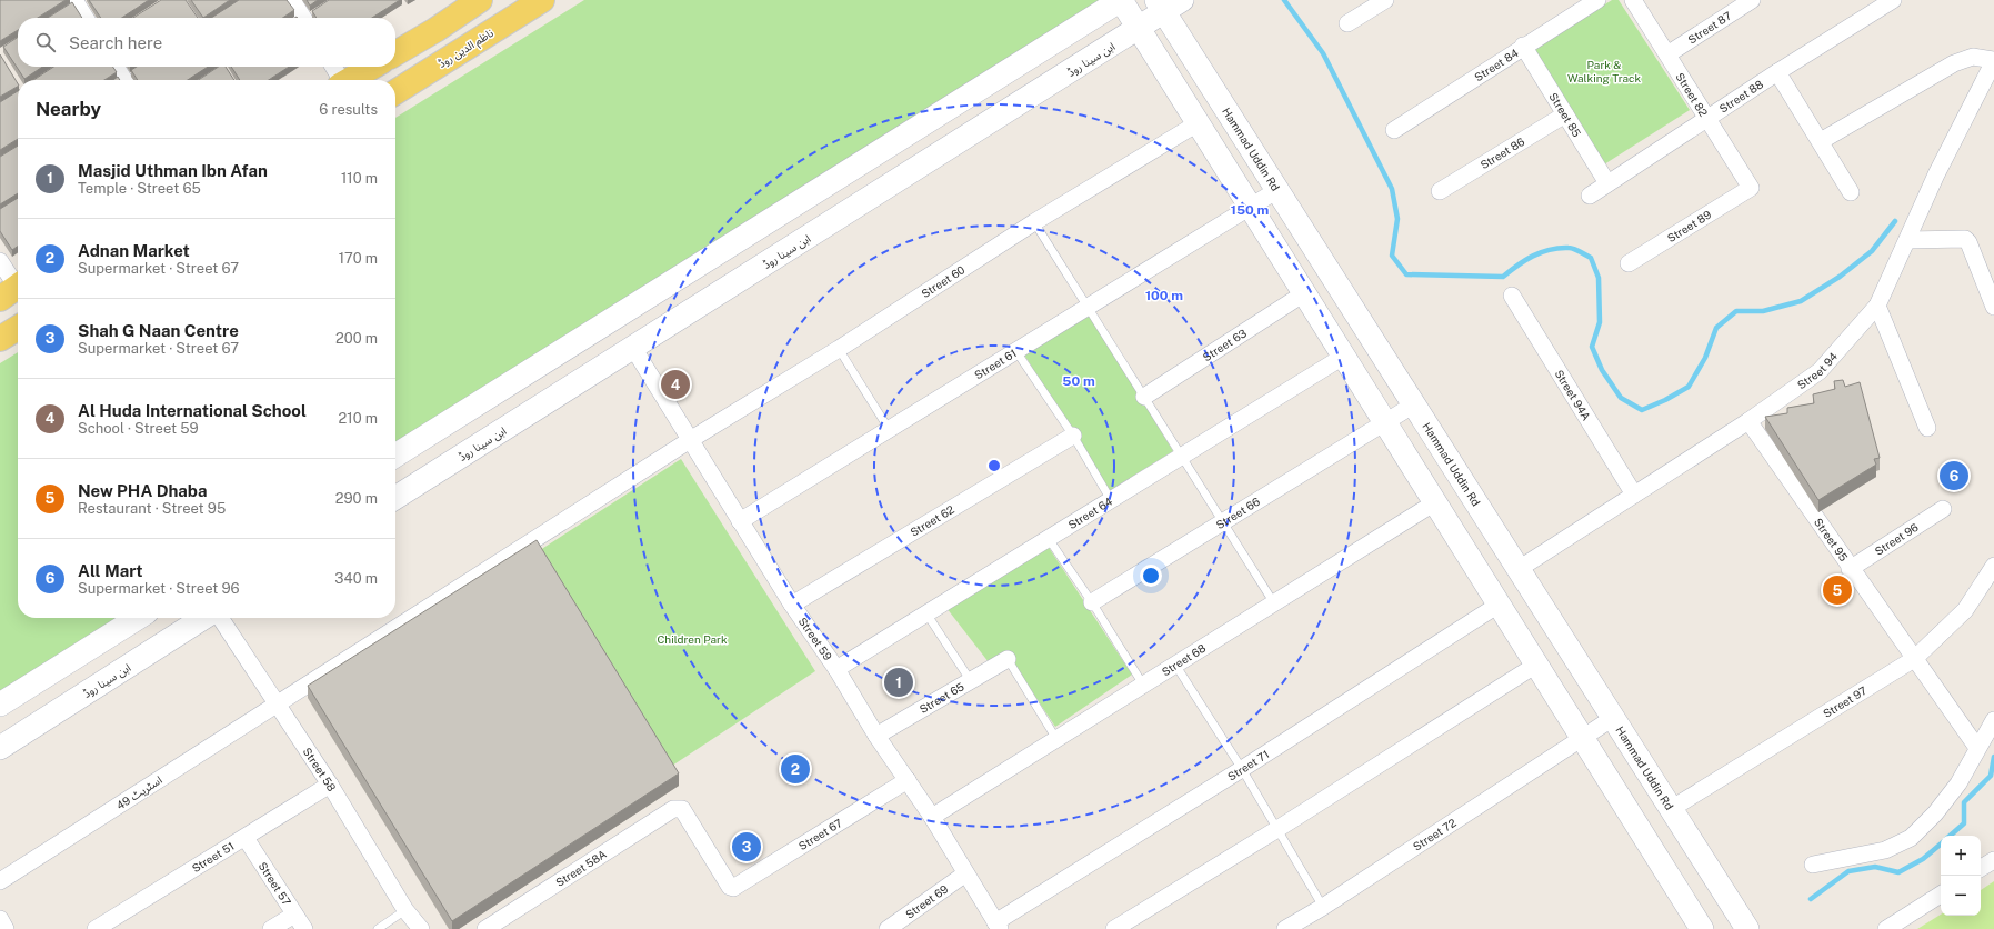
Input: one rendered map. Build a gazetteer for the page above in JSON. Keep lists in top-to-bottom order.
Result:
{
  "streets": {
    "main road": ["ناظم الدین روڈ"],
    "street": [
      "Street 87",
      "ابن سینا روڈ",
      "Street 84",
      "Street 82",
      "Street 88",
      "Street 85",
      "Hammad Uddin Rd",
      "Street 86",
      "Street 89",
      "Street 60",
      "Street 63",
      "Street 61",
      "Street 94",
      "Street 94A",
      "Street 66",
      "Street 64",
      "Street 62",
      "Street 96",
      "Street 95",
      "Street 59",
      "Street 68",
      "Street 65",
      "Street 97",
      "Street 71",
      "Street 58",
      "اسٹریٹ 49",
      "Street 67",
      "Street 72",
      "Street 51",
      "Street 58A",
      "Street 57",
      "Street 69"
    ]
  },
  "crossings": [
    ["Street 87", "Street 82"],
    ["ابن سینا روڈ", "Hammad Uddin Rd"],
    ["ابن سینا روڈ", "Street 59"],
    ["Street 84", "Street 85"],
    ["Street 82", "Street 88"],
    ["Street 82", "Street 89"],
    ["Street 88", "Street 85"],
    ["Street 85", "Street 86"],
    ["Hammad Uddin Rd", "Street 61"],
    ["Hammad Uddin Rd", "Street 94"],
    ["Hammad Uddin Rd", "Street 66"],
    ["Hammad Uddin Rd", "Street 97"],
    ["Hammad Uddin Rd", "Street 72"],
    ["Street 60", "Street 59"],
    ["Street 60", "اسٹریٹ 49"],
    ["Street 61", "Street 59"],
    ["Street 94", "Street 94A"],
    ["Street 94", "Street 95"],
    ["Street 64", "Street 59"],
    ["Street 62", "Street 59"],
    ["Street 96", "Street 95"],
    ["Street 95", "Street 97"],
    ["Street 59", "Street 68"],
    ["Street 59", "Street 65"],
    ["Street 59", "Street 71"],
    ["Street 59", "اسٹریٹ 49"],
    ["Street 59", "Street 67"],
    ["Street 59", "Street 69"],
    ["Street 58", "اسٹریٹ 49"],
    ["Street 58", "Street 51"],
    ["Street 67", "Street 58A"],
    ["Street 51", "Street 57"]
  ],
  "parks": ["Park & Walking Track", "Children Park"],
  "page": {
    "search": "Search here",
    "heading": ["Nearby", "6 results"],
    "list": [
      {
        "mark": "1",
        "name": "Masjid Uthman Ibn Afan",
        "note": "Temple · Street 65",
        "value": "110 m"
      },
      {
        "mark": "2",
        "name": "Adnan Market",
        "note": "Supermarket · Street 67",
        "value": "170 m"
      },
      {
        "mark": "3",
        "name": "Shah G Naan Centre",
        "note": "Supermarket · Street 67",
        "value": "200 m"
      },
      {
        "mark": "4",
        "name": "Al Huda International School",
        "note": "School · Street 59",
        "value": "210 m"
      },
      {
        "mark": "5",
        "name": "New PHA Dhaba",
        "note": "Restaurant · Street 95",
        "value": "290 m"
      },
      {
        "mark": "6",
        "name": "All Mart",
        "note": "Supermarket · Street 96",
        "value": "340 m"
      }
    ],
    "pins": [
      "4",
      "6",
      "5",
      "1",
      "2",
      "3"
    ],
    "map_buttons": ["+", "−"]
  },
  "rings": ["150 m", "100 m", "50 m"]
}
